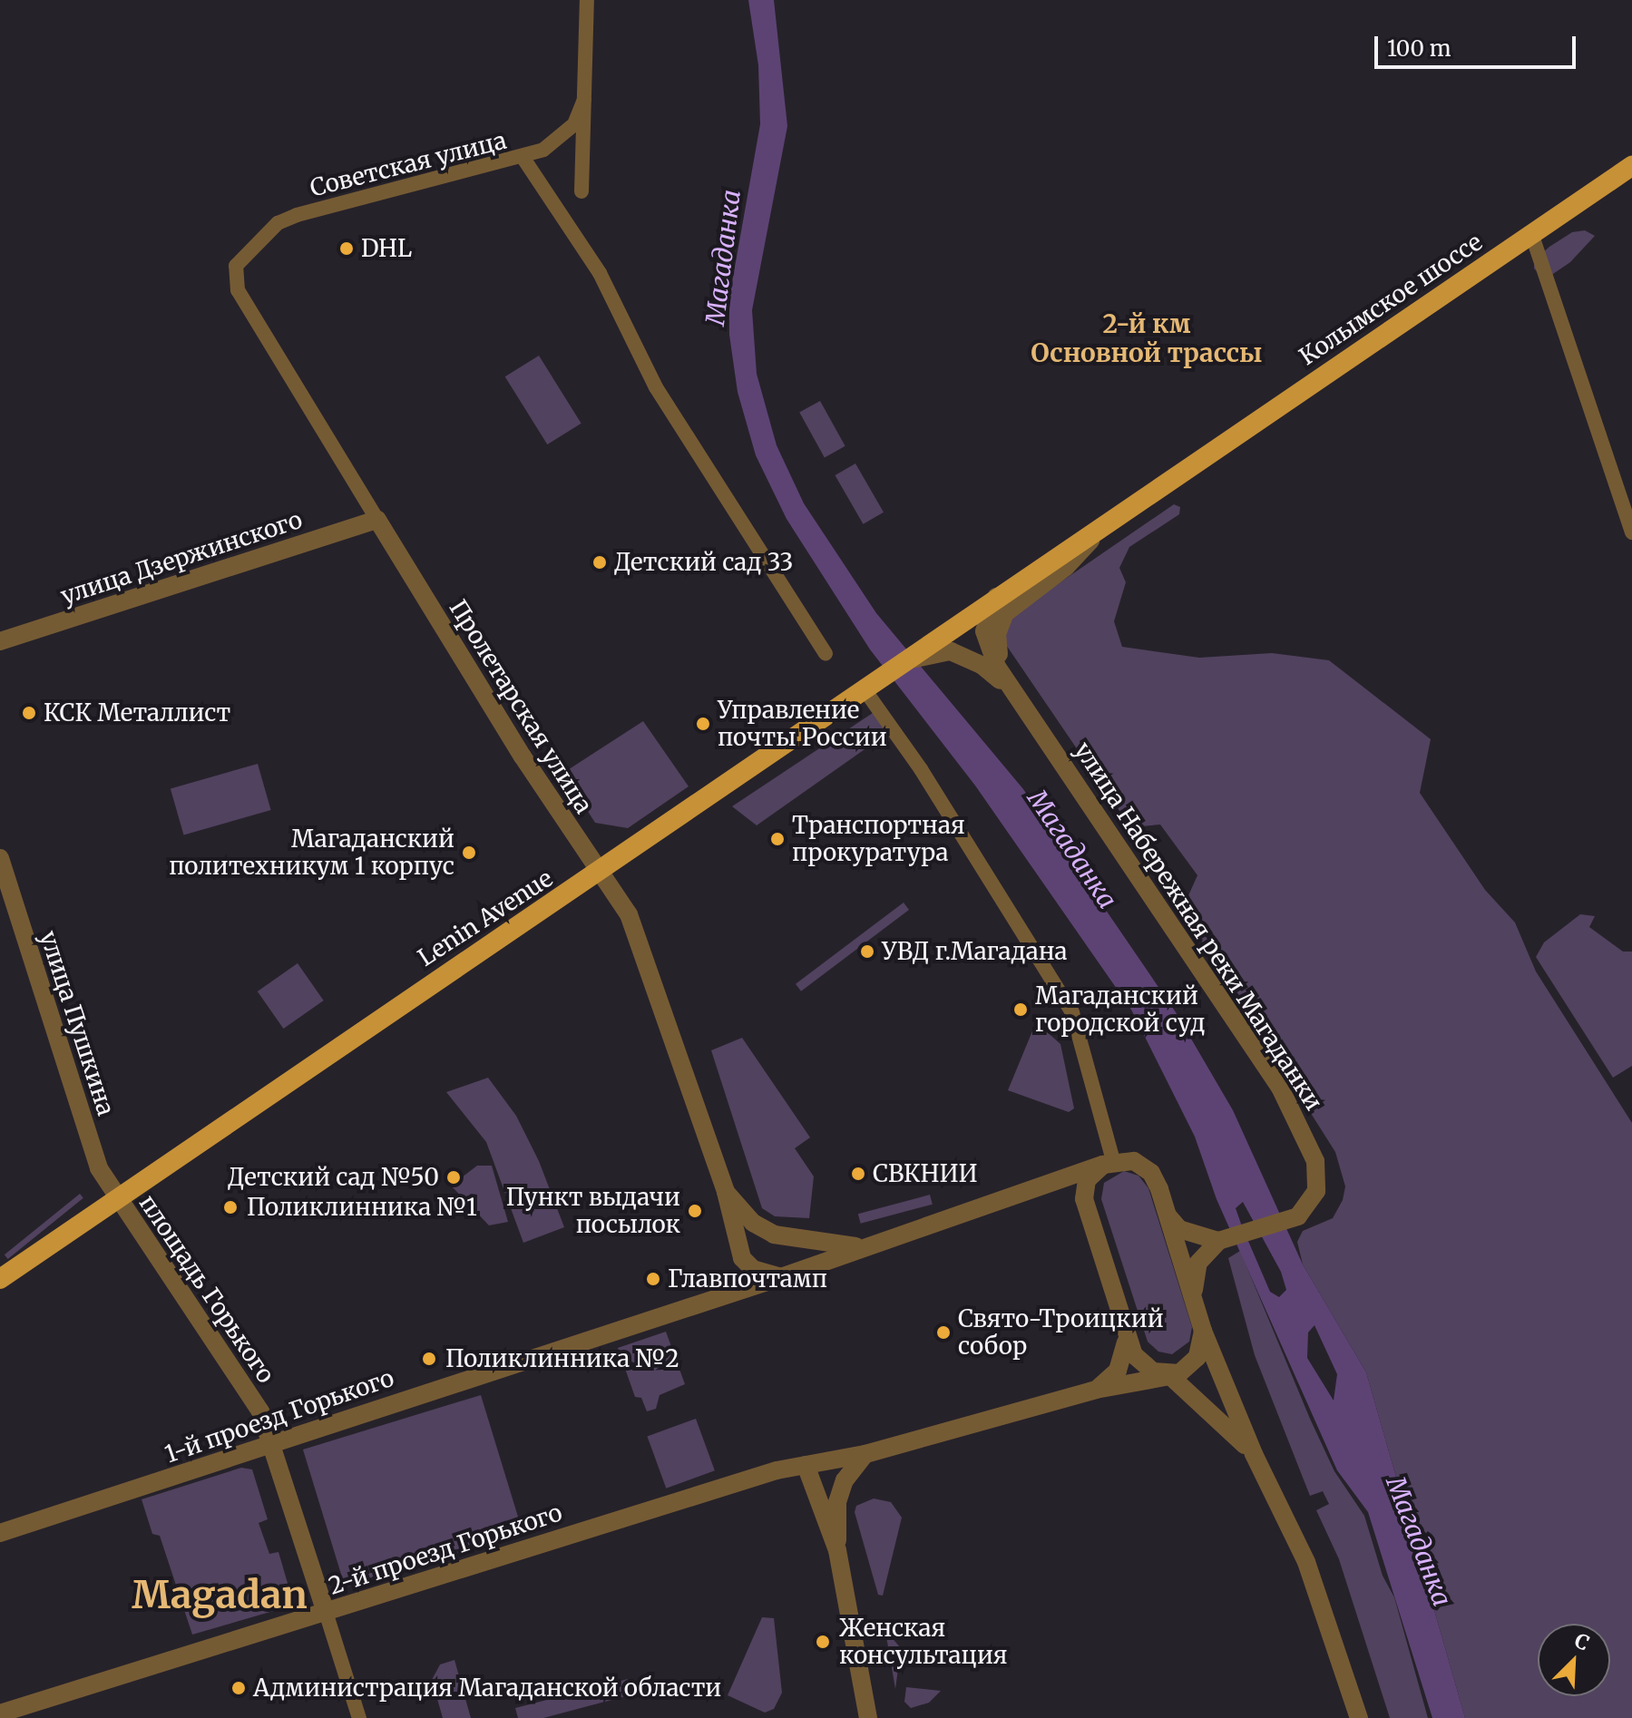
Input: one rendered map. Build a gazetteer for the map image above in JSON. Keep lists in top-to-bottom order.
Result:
{
  "streets": {
    "main road": ["Колымское шоссе", "Lenin Avenue"],
    "street": [
      "Советская улица",
      "улица Дзержинского",
      "Пролетарская улица",
      "улица Набережная реки Магаданки",
      "улица Пушкина",
      "площадь Горького",
      "1-й проезд Горького",
      "2-й проезд Горького"
    ]
  },
  "crossings": [
    ["Советская улица", "Пролетарская улица"],
    ["Колымское шоссе", "Lenin Avenue"],
    ["улица Дзержинского", "Пролетарская улица"],
    ["Пролетарская улица", "Lenin Avenue"],
    ["Пролетарская улица", "1-й проезд Горького"],
    ["Lenin Avenue", "улица Пушкина"],
    ["Lenin Avenue", "площадь Горького"],
    ["улица Пушкина", "площадь Горького"],
    ["площадь Горького", "1-й проезд Горького"],
    ["площадь Горького", "2-й проезд Горького"]
  ],
  "districts": ["2-й км Основной трассы", "Magadan"],
  "water": ["Магаданка"],
  "places": [
    "DHL",
    "Детский сад 33",
    "КСК Металлист",
    "Управление почты России",
    "Транспортная прокуратура",
    "Магаданский политехникум 1 корпус",
    "УВД г.Магадана",
    "Магаданский городской суд",
    "СВКНИИ",
    "Детский сад №50",
    "Поликлинника №1",
    "Пункт выдачи посылок",
    "Главпочтамп",
    "Свято-Троицкий собор",
    "Поликлинника №2",
    "Женская консультация",
    "Администрация Магаданской области"
  ],
  "scale_bar": "100 m",
  "north": "top right"
}
